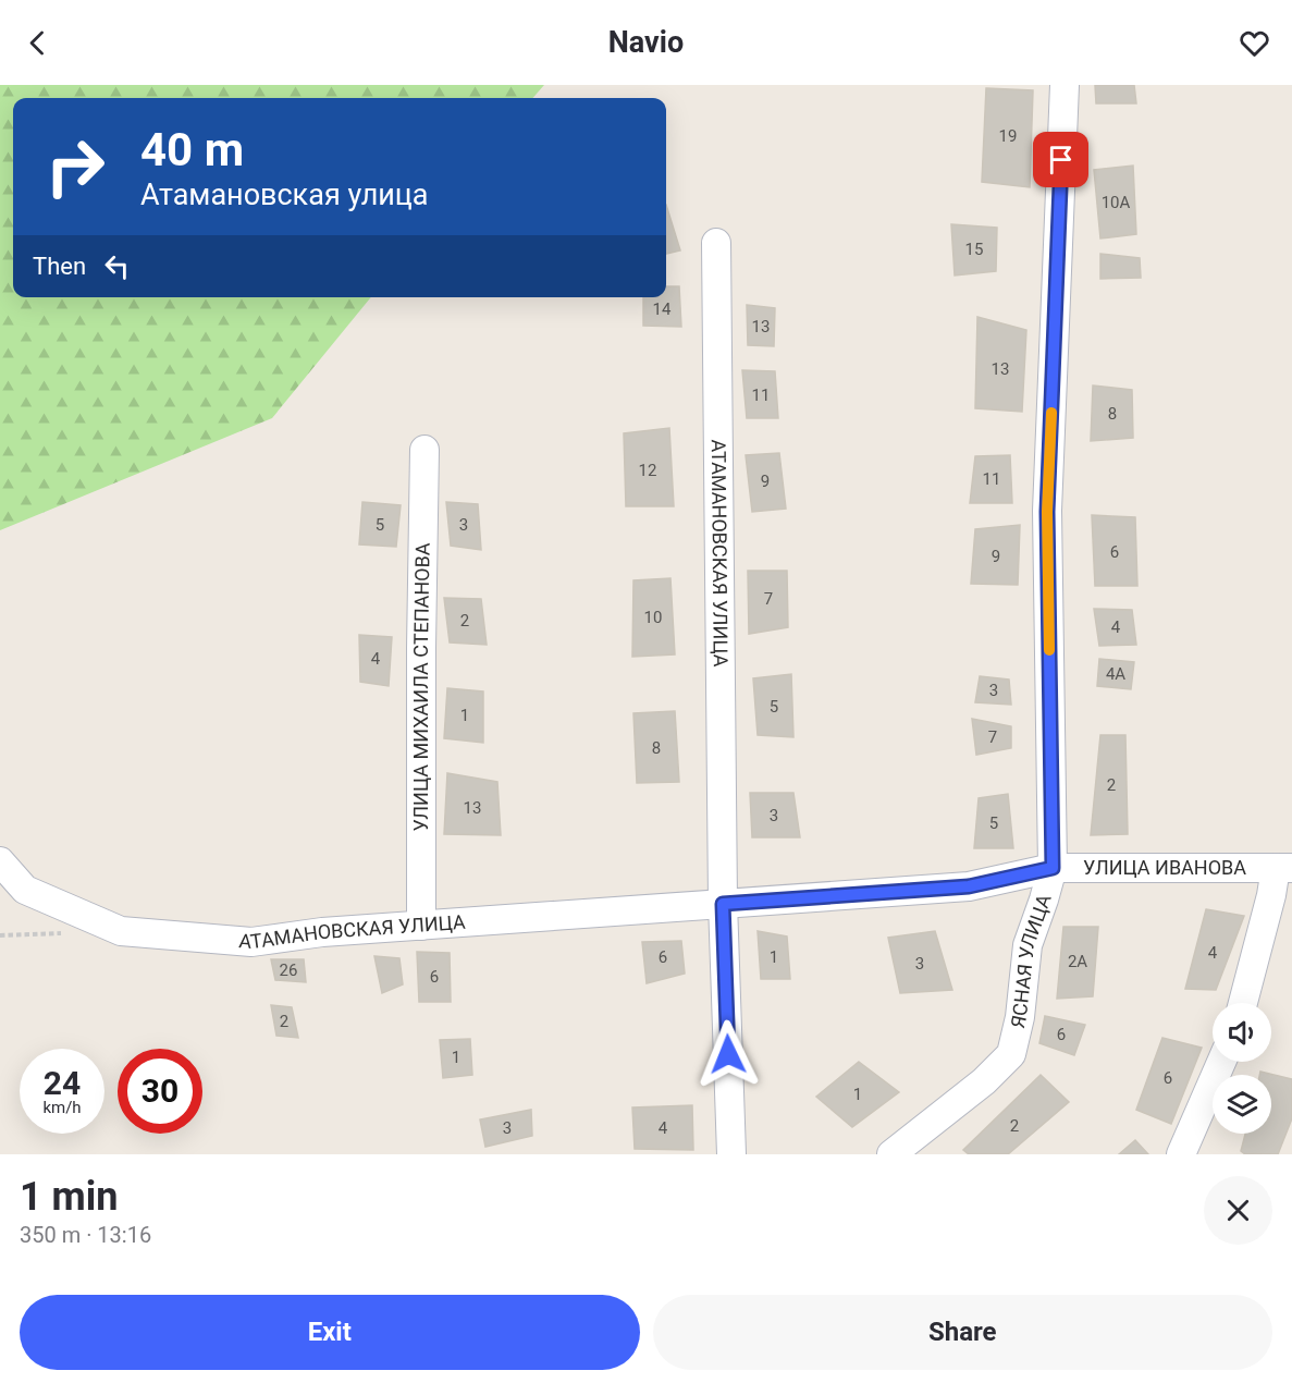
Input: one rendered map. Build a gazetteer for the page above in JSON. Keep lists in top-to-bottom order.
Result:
{
  "streets": {
    "street": [
      "АТАМАНОВСКАЯ УЛИЦА",
      "УЛИЦА МИХАИЛА СТЕПАНОВА",
      "УЛИЦА ИВАНОВА",
      "ЯСНАЯ УЛИЦА"
    ]
  },
  "crossings": [
    ["АТАМАНОВСКАЯ УЛИЦА", "УЛИЦА МИХАИЛА СТЕПАНОВА"],
    ["АТАМАНОВСКАЯ УЛИЦА", "УЛИЦА ИВАНОВА"],
    ["АТАМАНОВСКАЯ УЛИЦА", "ЯСНАЯ УЛИЦА"],
    ["УЛИЦА ИВАНОВА", "ЯСНАЯ УЛИЦА"]
  ],
  "house_numbers": [
    "19",
    "10А",
    "15",
    "14",
    "13",
    "13",
    "11",
    "8",
    "12",
    "11",
    "9",
    "5",
    "3",
    "6",
    "9",
    "7",
    "10",
    "2",
    "4",
    "4",
    "4А",
    "3",
    "5",
    "1",
    "7",
    "8",
    "2",
    "13",
    "3",
    "5",
    "4",
    "6",
    "1",
    "2А",
    "3",
    "26",
    "6",
    "2",
    "6",
    "1",
    "6",
    "1",
    "2",
    "3",
    "4"
  ],
  "page": {
    "header": "Navio",
    "turn": ["40 m", "Атамановская улица"],
    "then": "Then",
    "speed": "24 km/h",
    "limit": "30",
    "heading": ["1 min", "350 m · 13:16"],
    "buttons": ["Exit", "Share"]
  }
}
